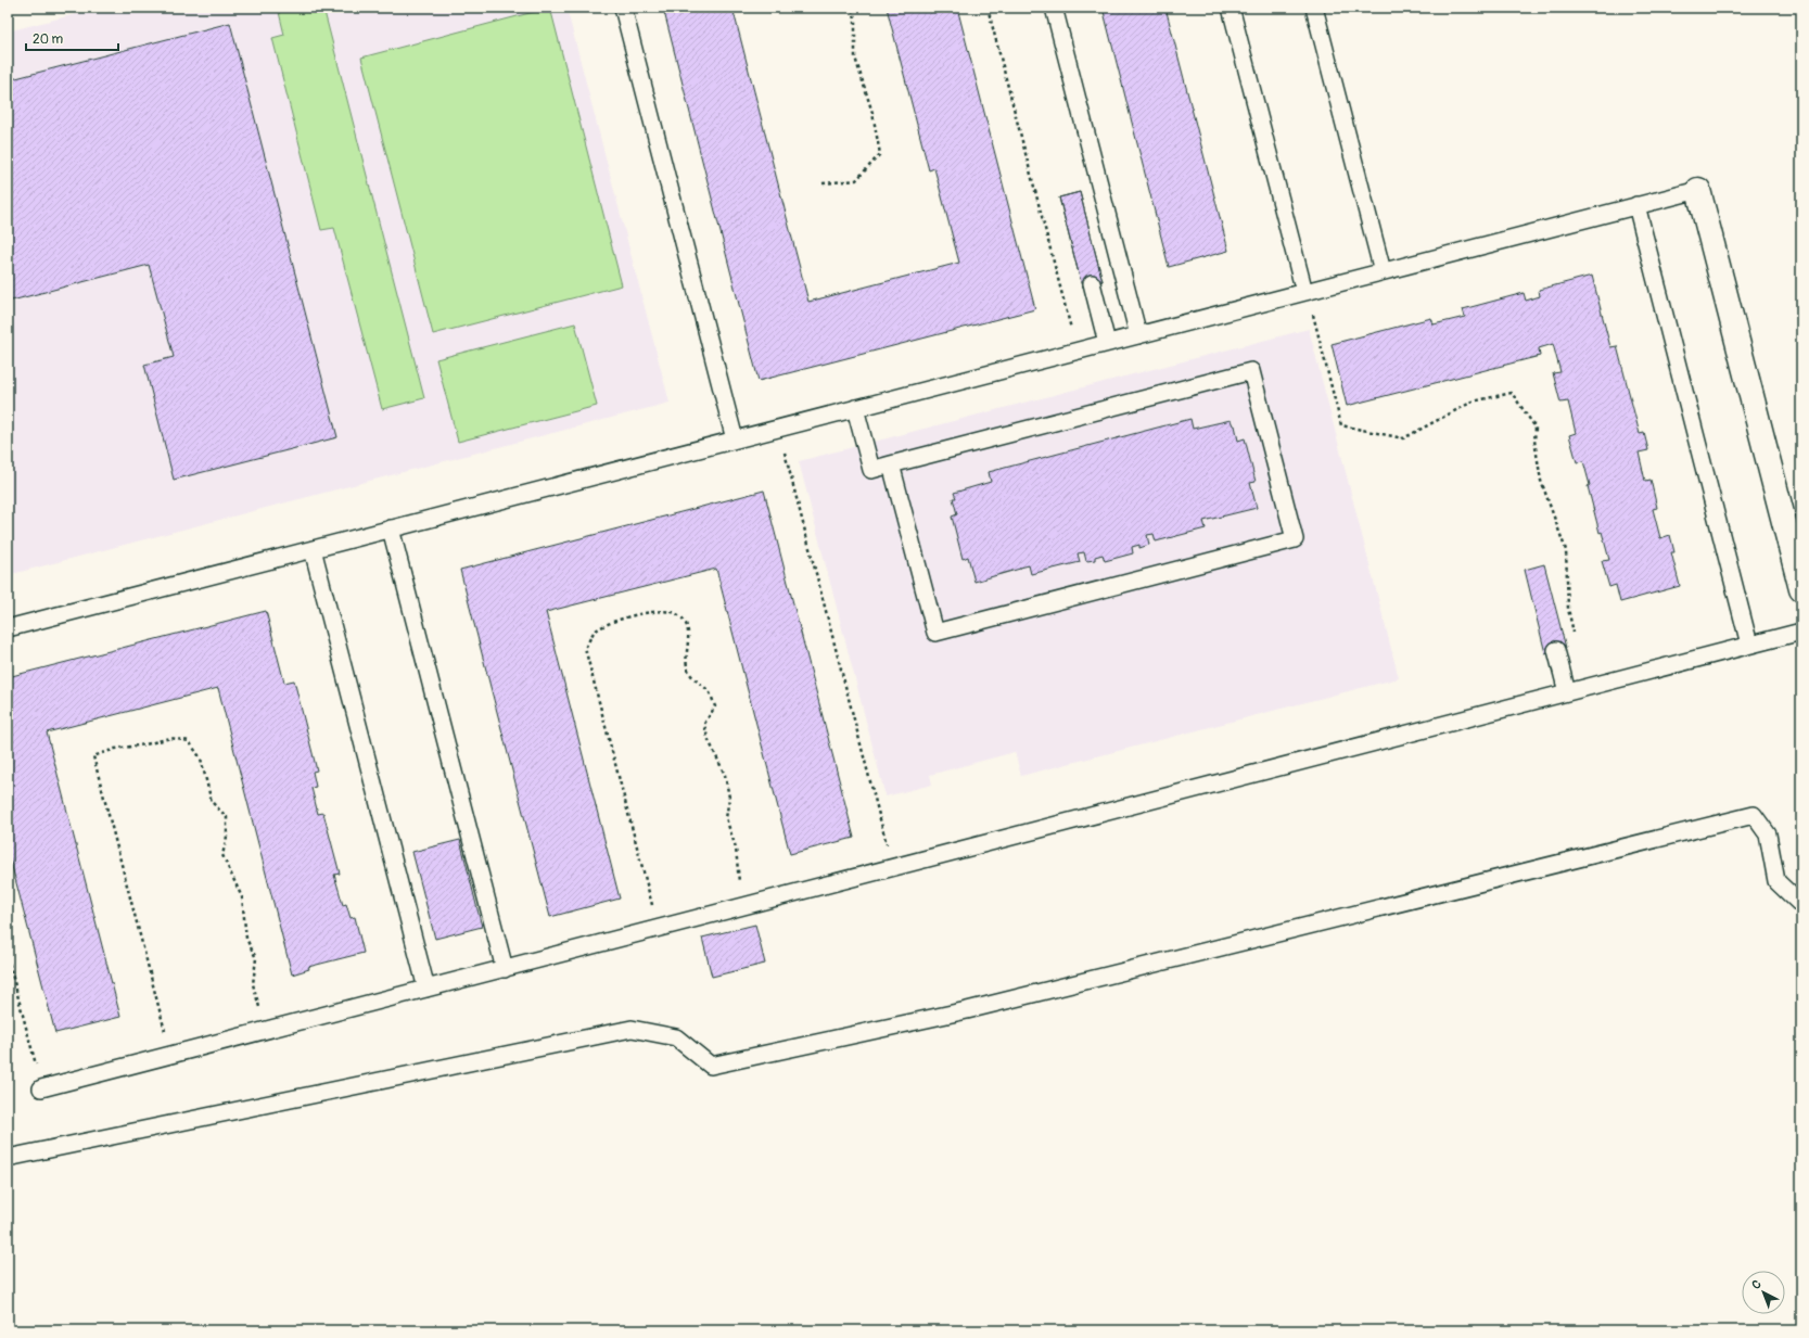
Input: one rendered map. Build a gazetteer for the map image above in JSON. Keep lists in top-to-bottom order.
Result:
{
  "scale_bar": "20 m",
  "north": "top left"
}
